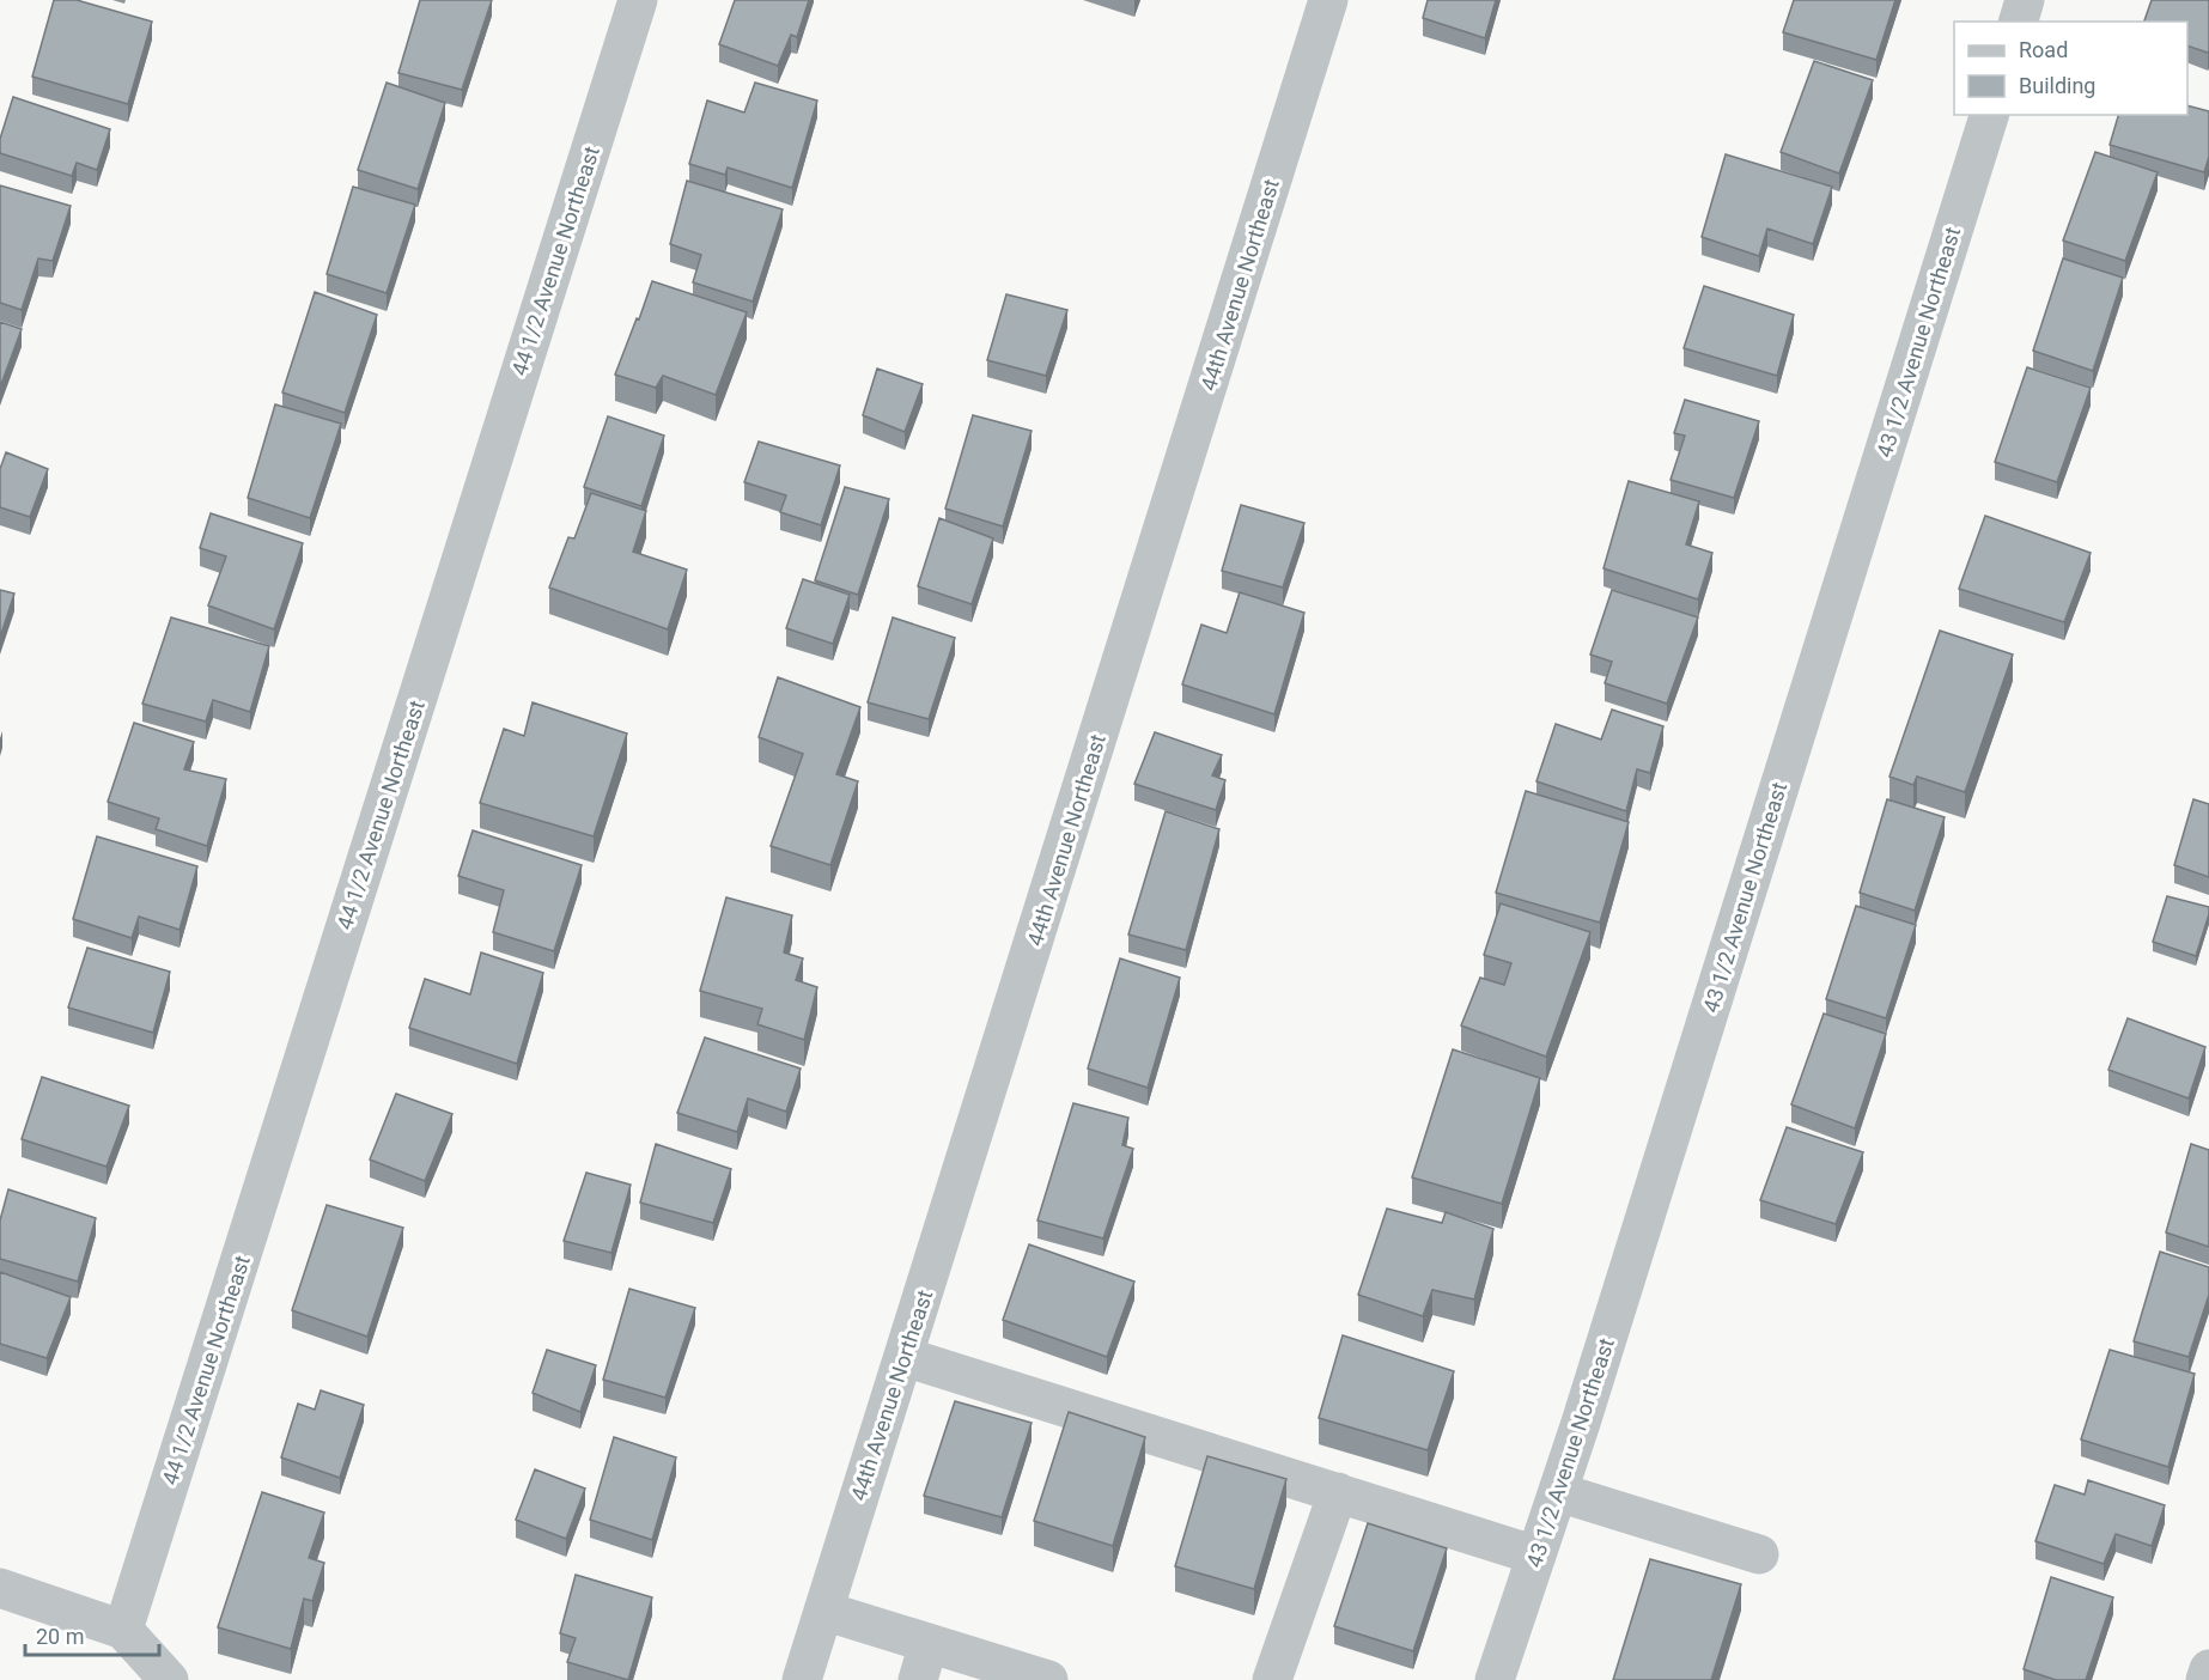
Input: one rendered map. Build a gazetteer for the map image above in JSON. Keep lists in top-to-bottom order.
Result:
{
  "streets": {
    "street": ["44 1/2 Avenue Northeast", "44th Avenue Northeast", "43 1/2 Avenue Northeast"]
  },
  "legend": ["Road", "Building"],
  "scale_bar": "20 m"
}
